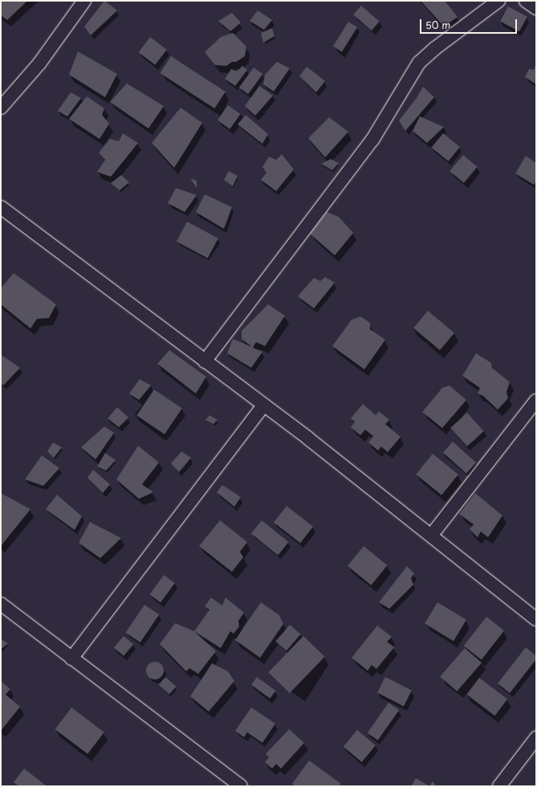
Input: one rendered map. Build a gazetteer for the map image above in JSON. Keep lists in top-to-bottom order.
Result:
{
  "scale_bar": "50 m"
}
